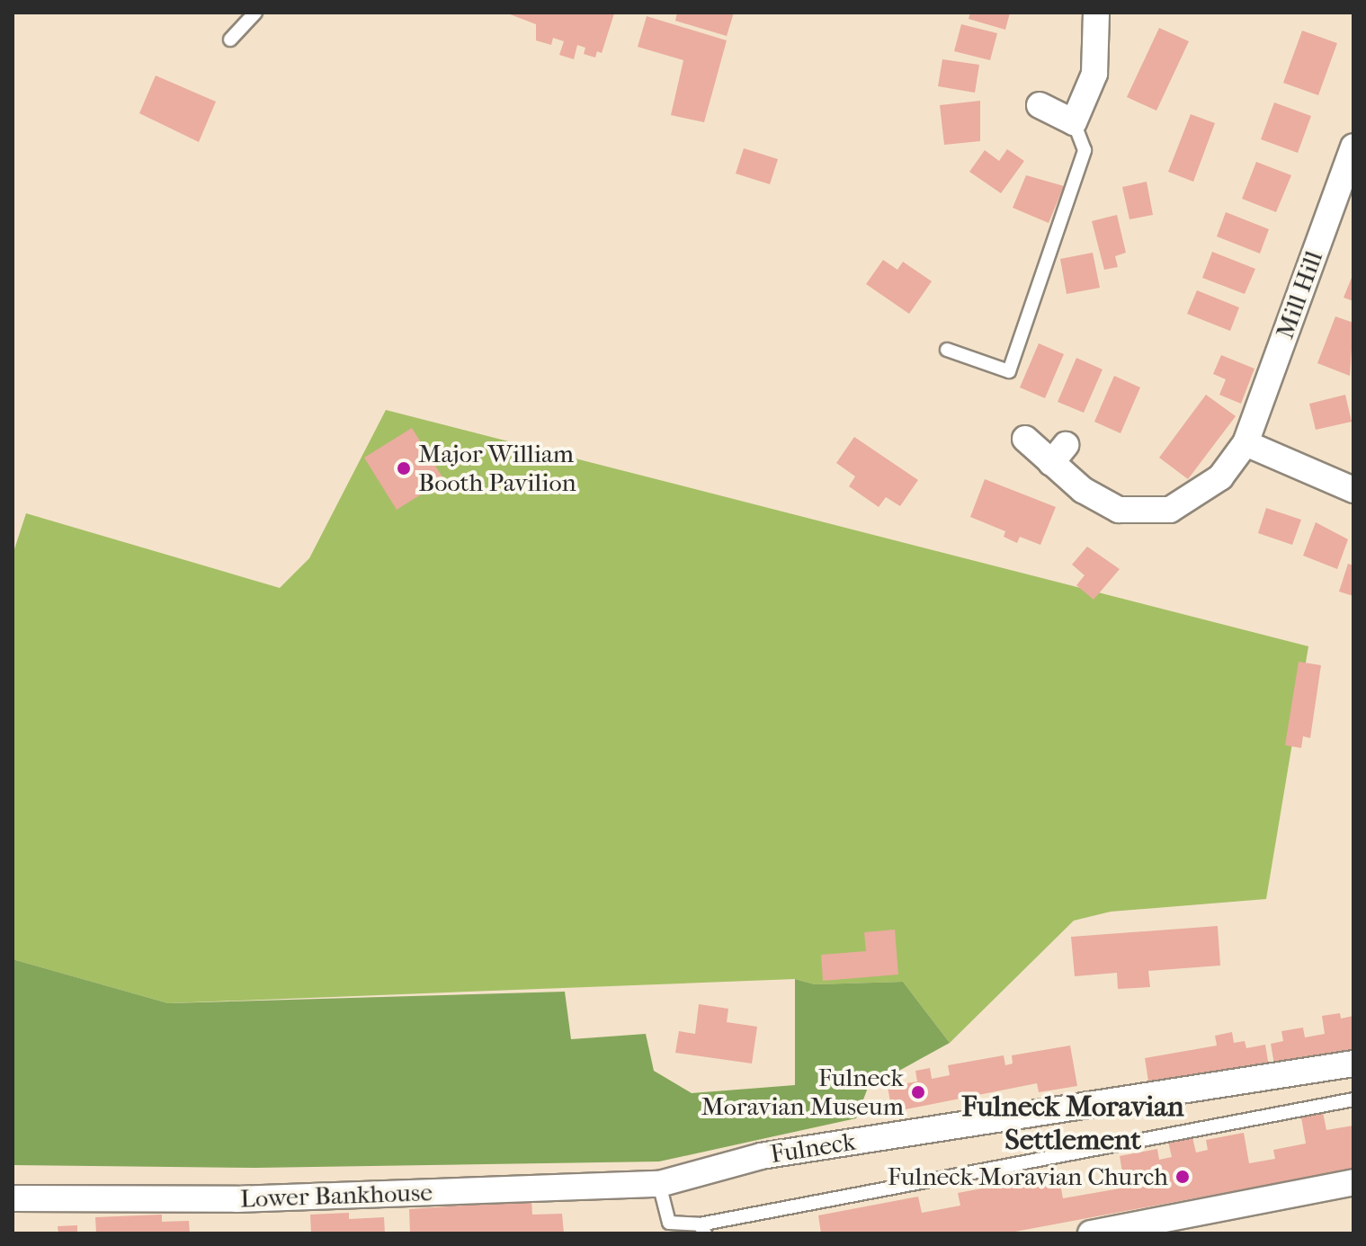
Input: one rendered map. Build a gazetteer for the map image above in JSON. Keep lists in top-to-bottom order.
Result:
{
  "streets": {
    "street": ["Mill Hill", "Fulneck", "Lower Bankhouse"]
  },
  "crossings": [
    ["Fulneck", "Lower Bankhouse"]
  ],
  "districts": ["Fulneck Moravian Settlement"],
  "places": ["Major William Booth Pavilion", "Fulneck Moravian Museum", "Fulneck Moravian Church"]
}
